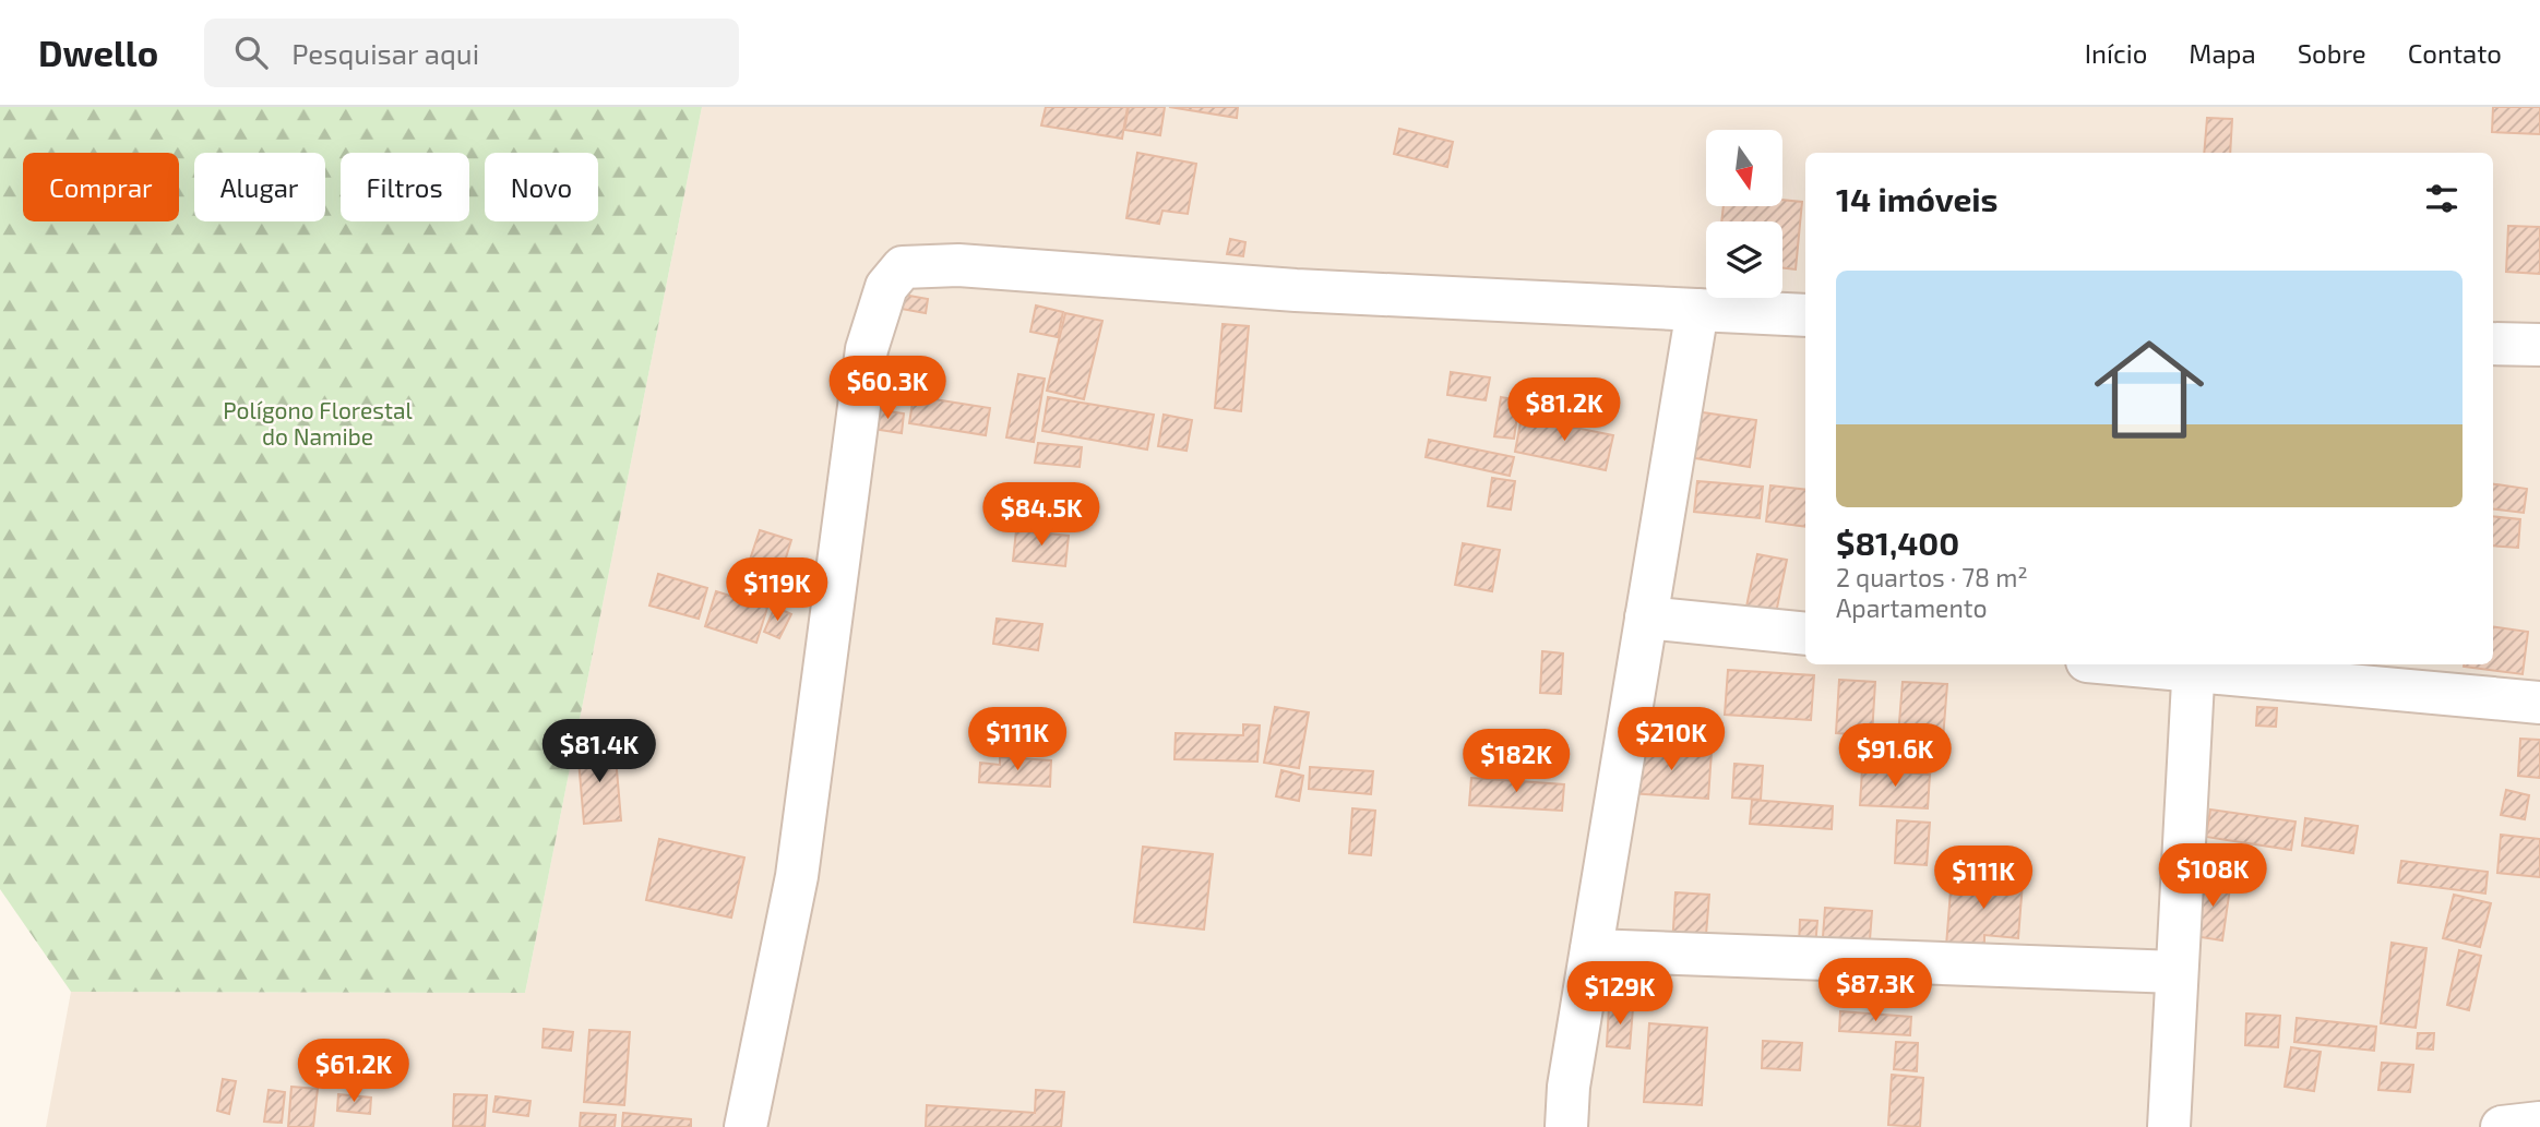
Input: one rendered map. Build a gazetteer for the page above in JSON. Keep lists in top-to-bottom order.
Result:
{
  "parks": ["Polígono Florestal do Namibe"],
  "north": "bottom",
  "page": {
    "header": "Dwello",
    "search": "Pesquisar aqui",
    "nav": [
      "Início",
      "Mapa",
      "Sobre",
      "Contato"
    ],
    "chip": [
      "Comprar",
      "Alugar",
      "Filtros",
      "Novo"
    ],
    "heading": "14 imóveis",
    "list": [
      {
        "name": "$81,400",
        "note": "2 quartos · 78 m² · Apartamento"
      }
    ],
    "price": [
      "$60.3K",
      "$81.2K",
      "$84.5K",
      "$119K",
      "$111K",
      "$210K",
      "$81.4K",
      "$91.6K",
      "$182K",
      "$108K",
      "$111K",
      "$87.3K",
      "$129K",
      "$61.2K"
    ]
  }
}
